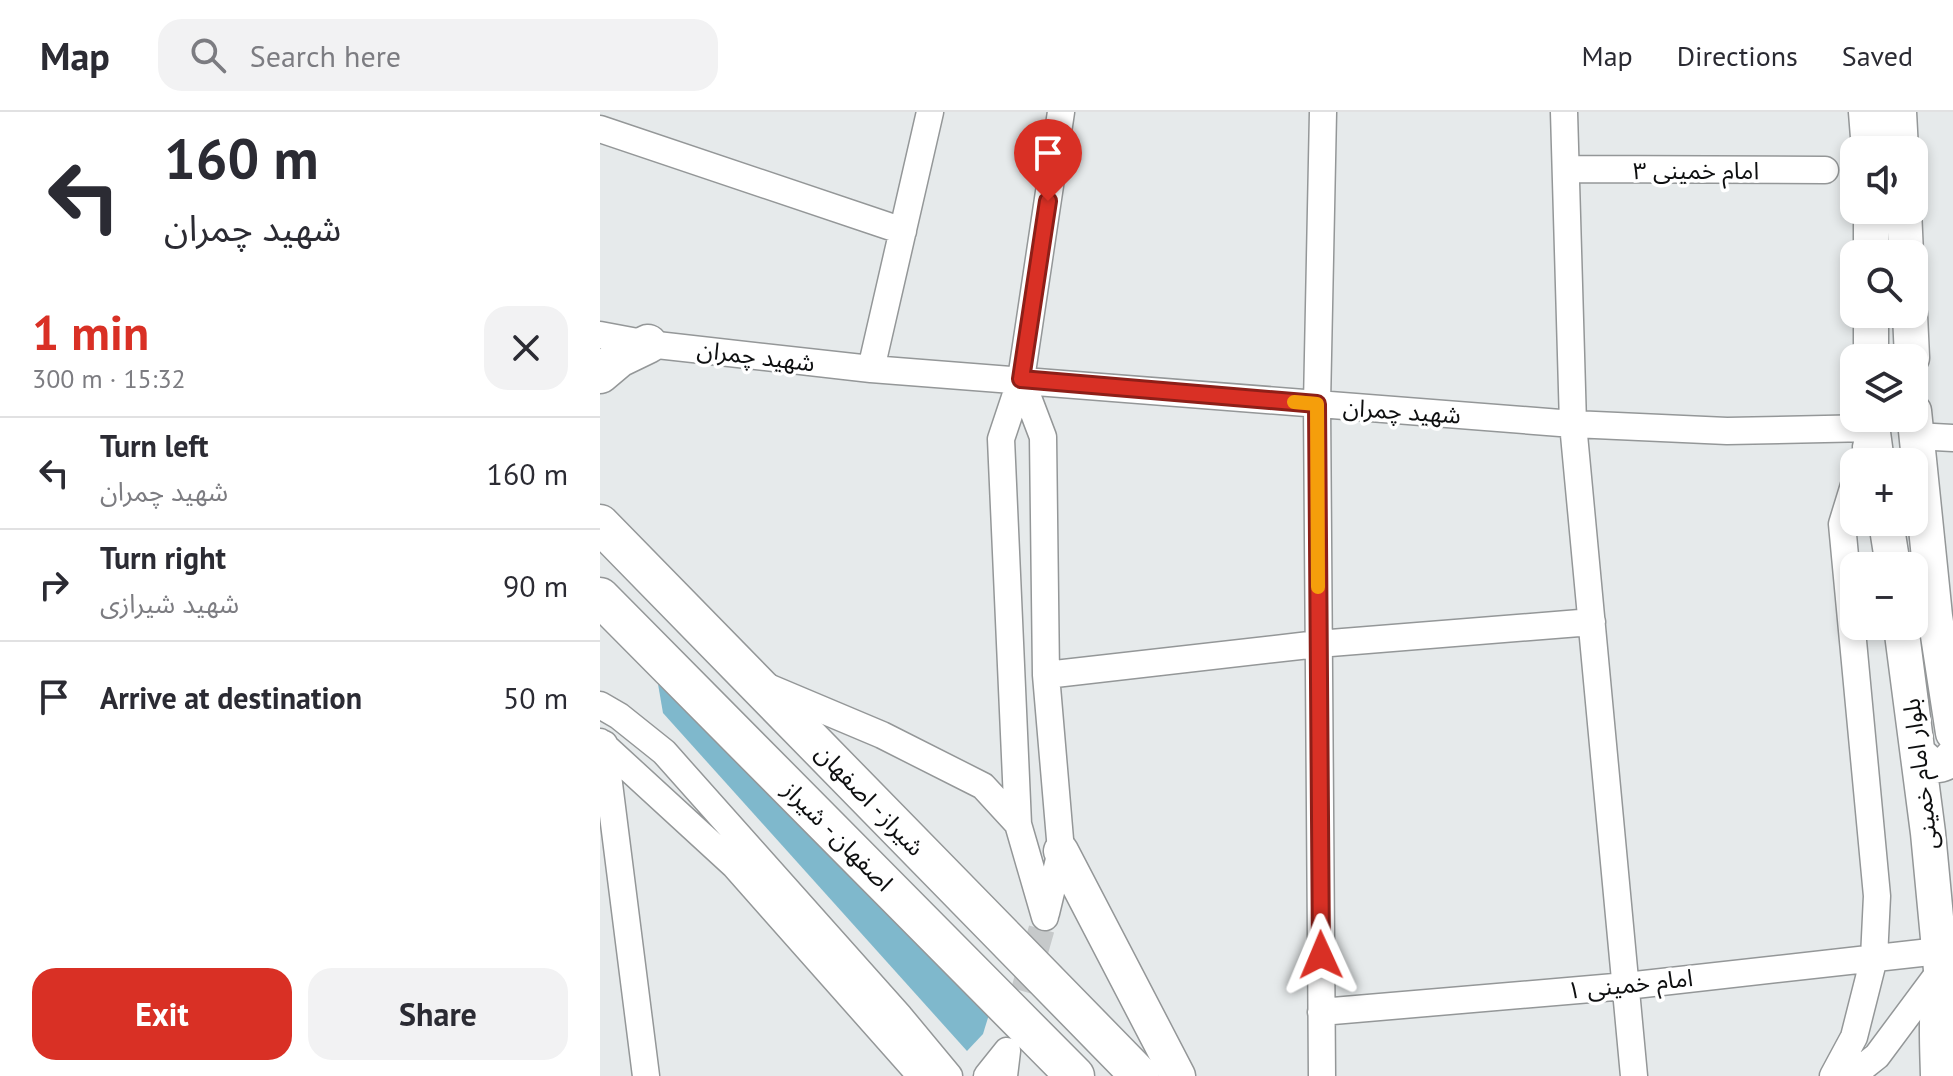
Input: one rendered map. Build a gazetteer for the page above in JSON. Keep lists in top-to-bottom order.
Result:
{
  "streets": {
    "highway": ["شیراز - اصفهان", "اصفهان - شیراز"],
    "main road": ["بلوار امام خمینی"],
    "street": ["امام خمینی ۳", "شهید چمران", "امام خمینی ۱"]
  },
  "crossings": [
    ["بلوار امام خمینی", "امام خمینی ۱"]
  ],
  "page": {
    "header": "Map",
    "search": "Search here",
    "nav": ["Map", "Directions", "Saved"],
    "turn": ["160 m", "شهید چمران"],
    "map_buttons": ["+", "−"],
    "heading": ["1 min", "300 m · 15:32"],
    "list": [
      {
        "name": "Turn left",
        "note": "شهید چمران",
        "value": "160 m"
      },
      {
        "name": "Turn right",
        "note": "شهید شیرازی",
        "value": "90 m"
      },
      {
        "name": "Arrive at destination",
        "value": "50 m"
      }
    ],
    "buttons": ["Exit", "Share"]
  }
}
